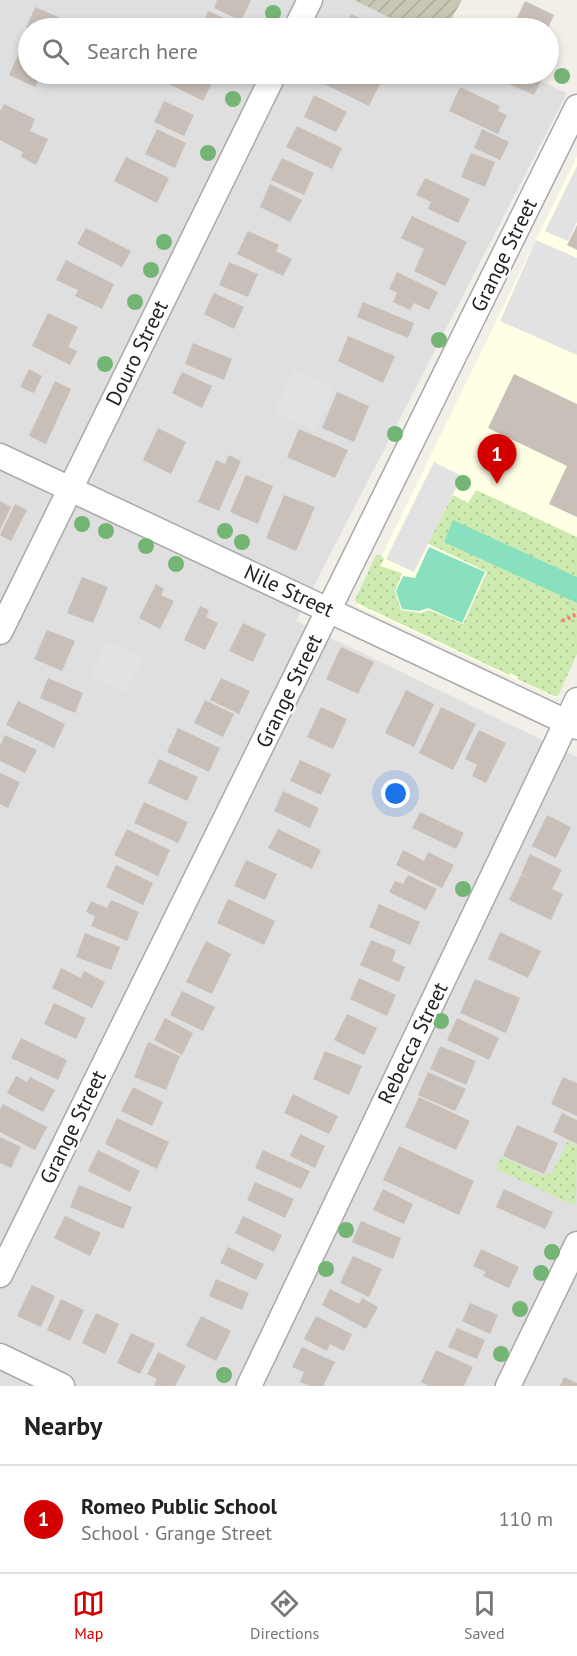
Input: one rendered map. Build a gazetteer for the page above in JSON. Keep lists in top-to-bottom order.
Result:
{
  "streets": {
    "street": [
      "Grange Street",
      "Douro Street",
      "Nile Street",
      "Rebecca Street"
    ]
  },
  "crossings": [
    ["Grange Street", "Nile Street"],
    ["Douro Street", "Nile Street"],
    ["Nile Street", "Rebecca Street"]
  ],
  "page": {
    "search": "Search here",
    "pins": "1",
    "heading": "Nearby",
    "list": [
      {
        "mark": "1",
        "name": "Romeo Public School",
        "note": "School · Grange Street",
        "value": "110 m"
      }
    ],
    "nav": ["Map", "Directions", "Saved"]
  }
}
